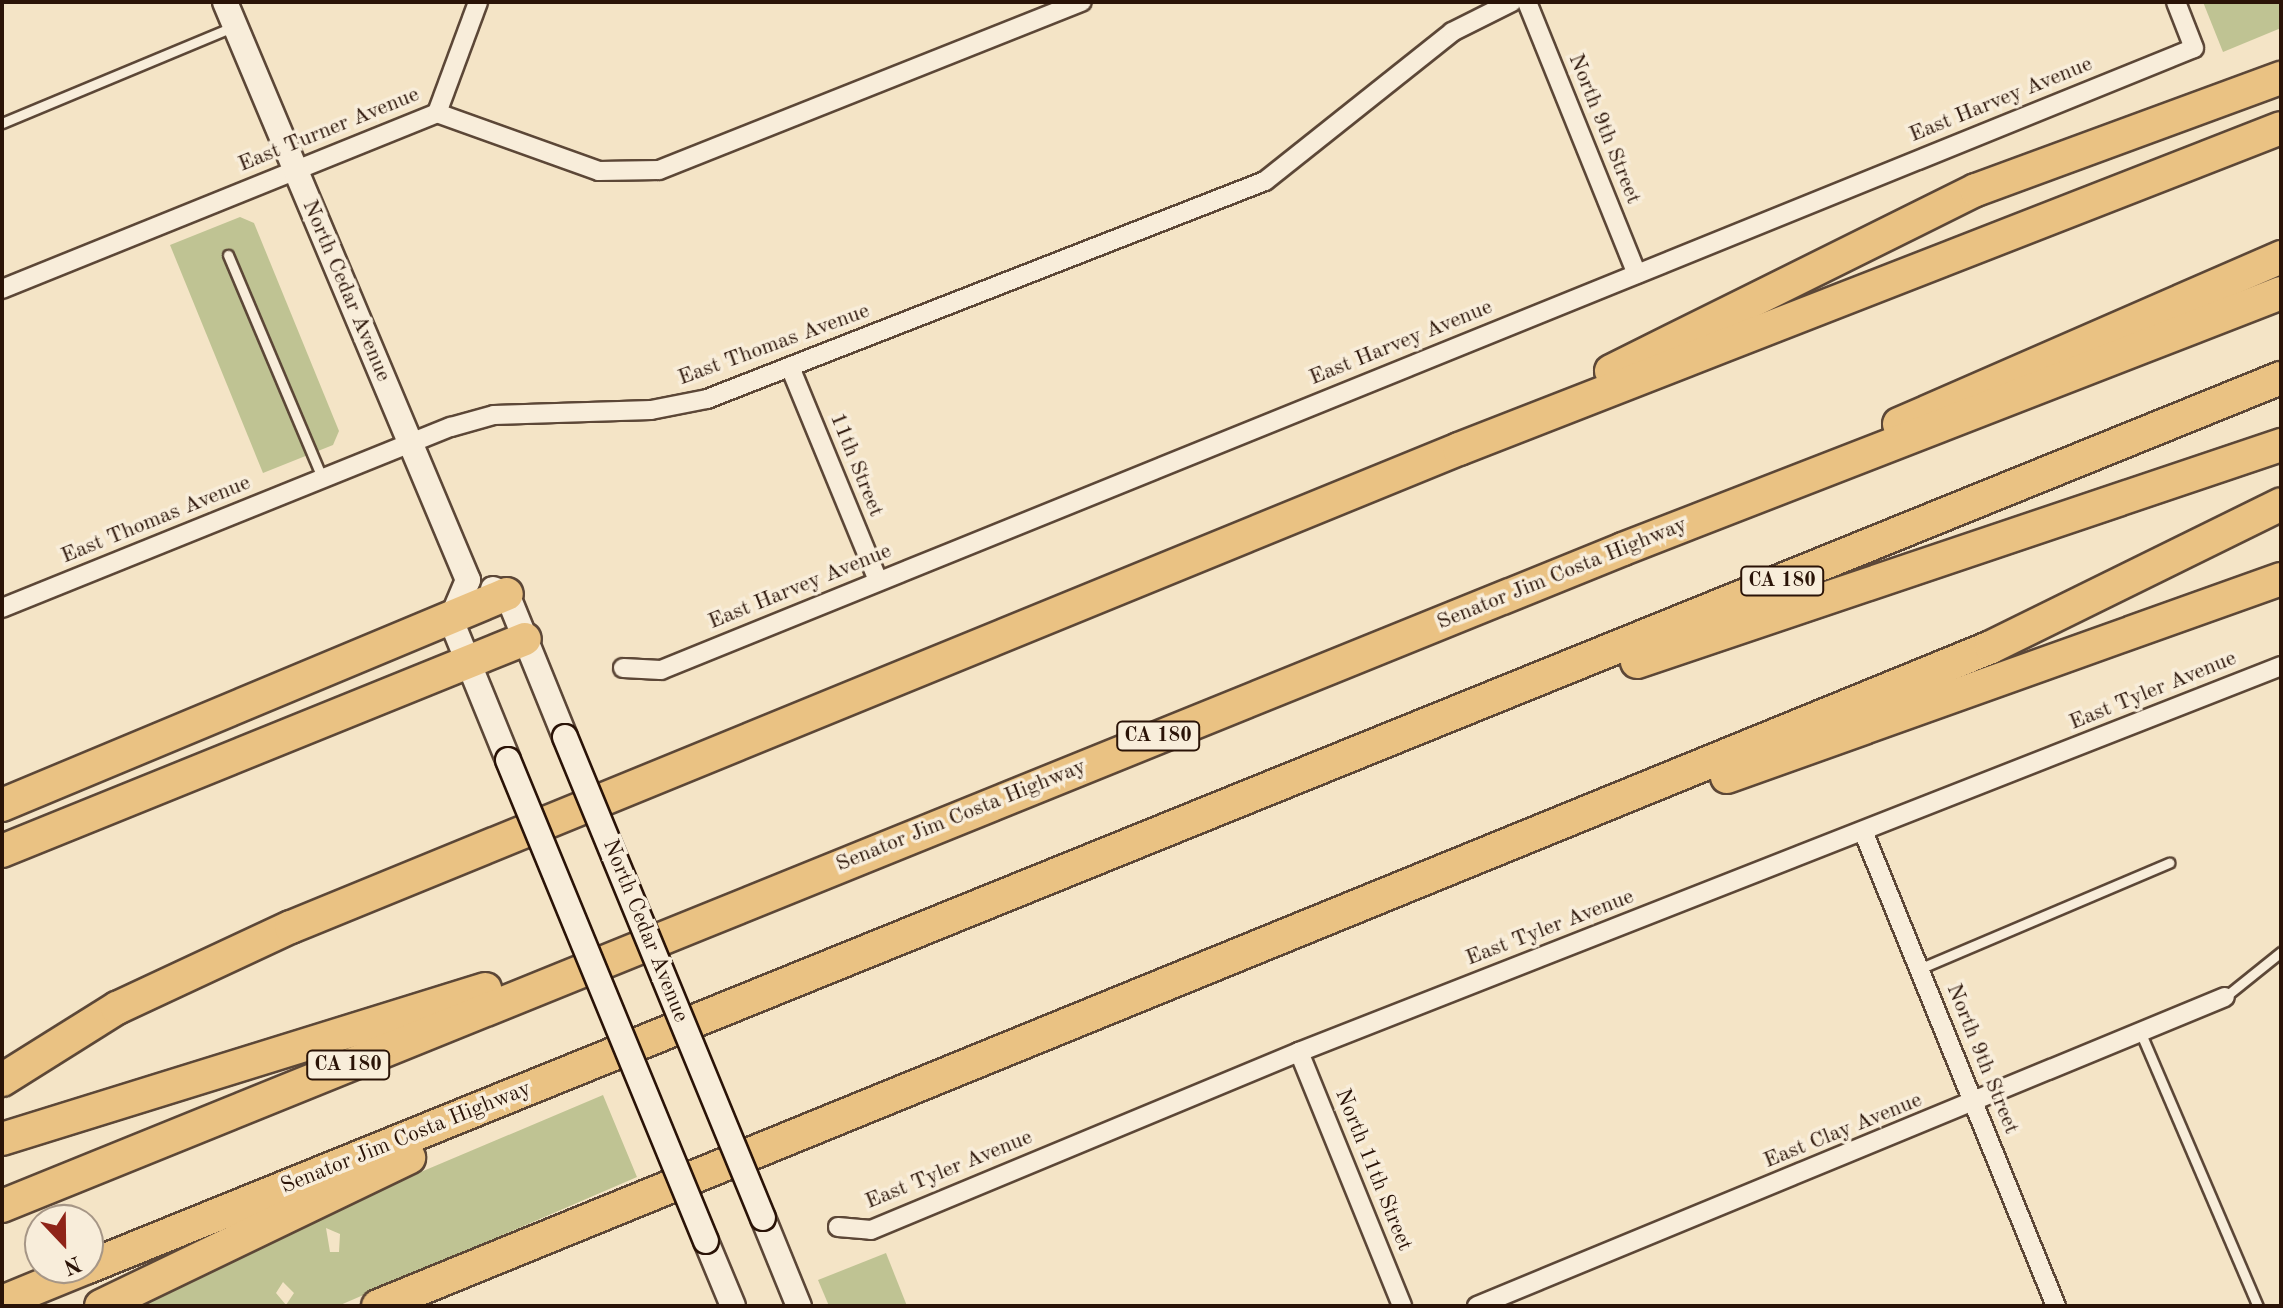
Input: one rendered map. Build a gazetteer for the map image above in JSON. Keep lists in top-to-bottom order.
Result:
{
  "streets": {
    "highway": ["Senator Jim Costa Highway", "CA 180"],
    "main road": ["North Cedar Avenue"],
    "street": [
      "East Harvey Avenue",
      "North 9th Street",
      "East Turner Avenue",
      "East Thomas Avenue",
      "11th Street",
      "East Tyler Avenue",
      "East Clay Avenue",
      "North 11th Street"
    ]
  },
  "crossings": [
    ["East Harvey Avenue", "North 9th Street"],
    ["East Harvey Avenue", "11th Street"],
    ["North 9th Street", "East Tyler Avenue"],
    ["North 9th Street", "East Clay Avenue"],
    ["East Turner Avenue", "North Cedar Avenue"],
    ["North Cedar Avenue", "East Thomas Avenue"],
    ["East Thomas Avenue", "11th Street"],
    ["East Tyler Avenue", "North 11th Street"]
  ],
  "north": "bottom"
}
